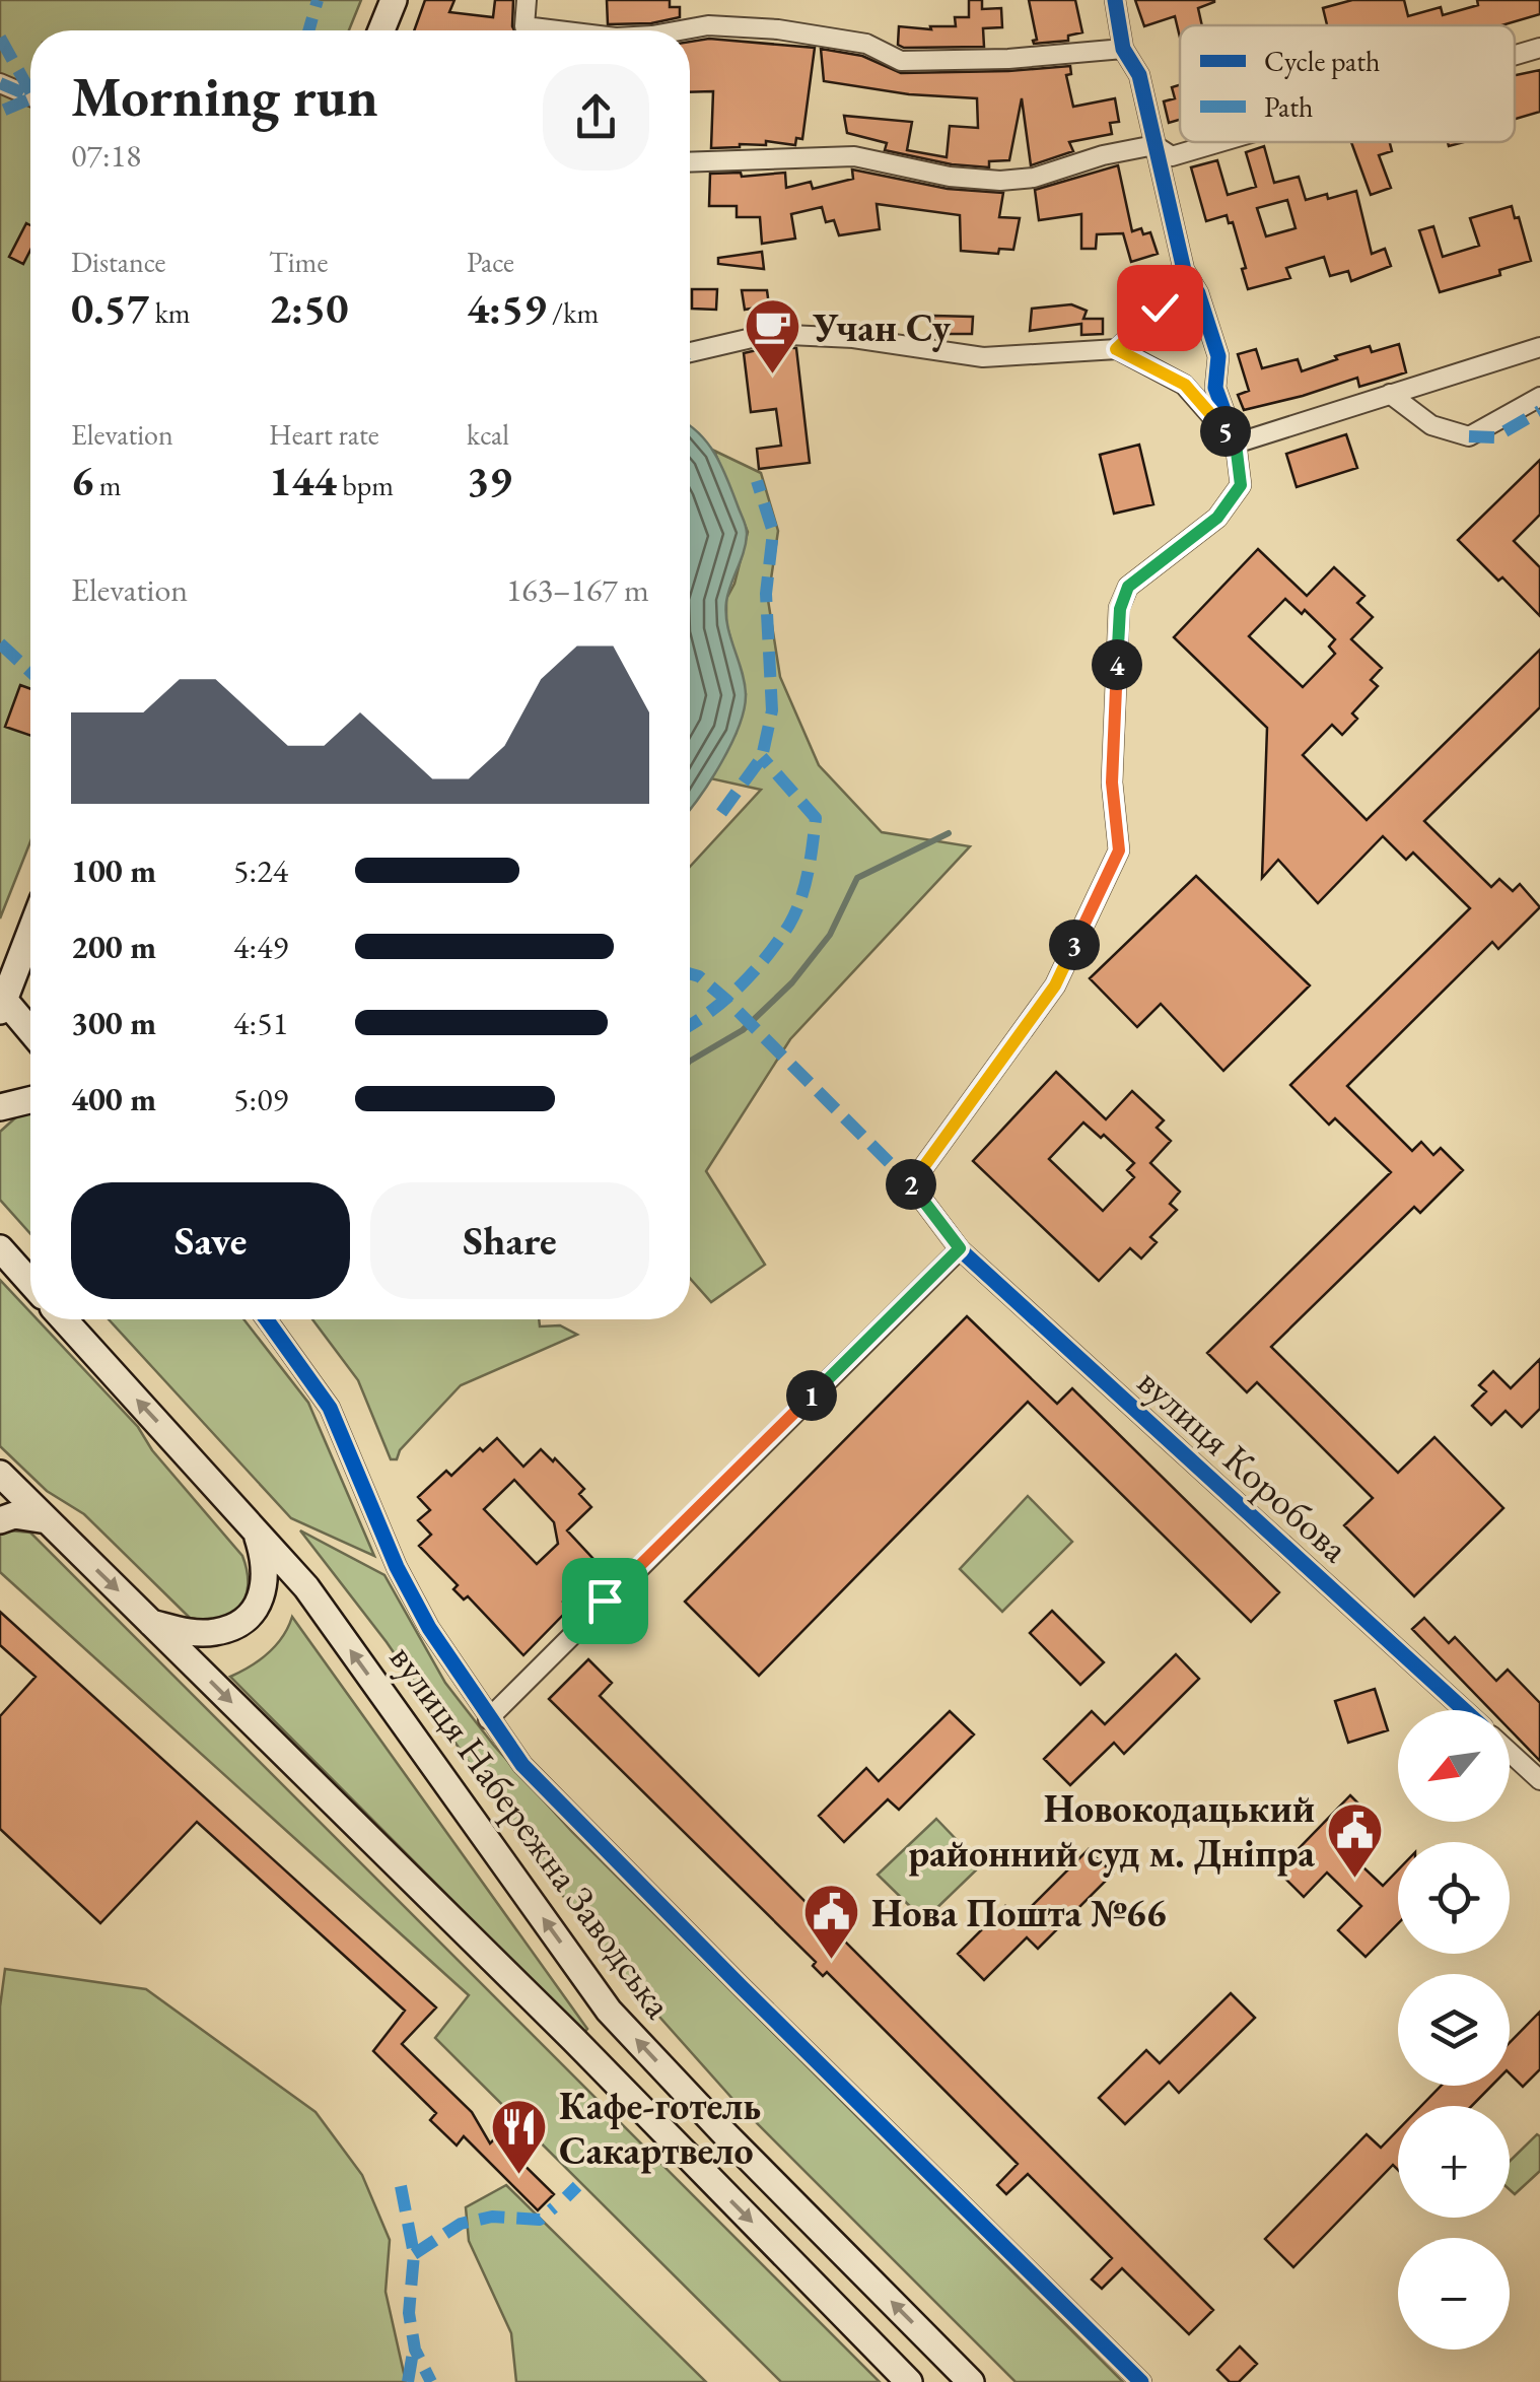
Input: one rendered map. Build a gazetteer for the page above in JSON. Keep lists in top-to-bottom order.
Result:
{
  "streets": {
    "main road": ["вулиця Набережна Заводська"],
    "street": ["вулиця Коробова"]
  },
  "places": {
    "cafe": ["Учан Су"],
    "public building": ["Новокодацький районний суд м. Дніпра", "Нова Пошта №66"],
    "restaurant": ["Кафе-готель Сакартвело"]
  },
  "legend": ["Cycle path", "Path"],
  "north": "bottom left",
  "page": {
    "heading": ["Morning run", "07:18"],
    "stats": [
      ["Distance", "0.57 km"],
      ["Time", "2:50"],
      ["Pace", "4:59 /km"],
      ["Elevation", "6 m"],
      ["Heart rate", "144 bpm"],
      ["kcal", "39"]
    ],
    "pins": [
      "5",
      "4",
      "3",
      "2",
      "1"
    ],
    "chart": ["Elevation", "163–167 m"],
    "list": [
      {
        "name": "100 m",
        "note": "5:24"
      },
      {
        "name": "200 m",
        "note": "4:49"
      },
      {
        "name": "300 m",
        "note": "4:51"
      },
      {
        "name": "400 m",
        "note": "5:09"
      }
    ],
    "buttons": ["Save", "Share"],
    "map_buttons": ["+", "−"]
  }
}
